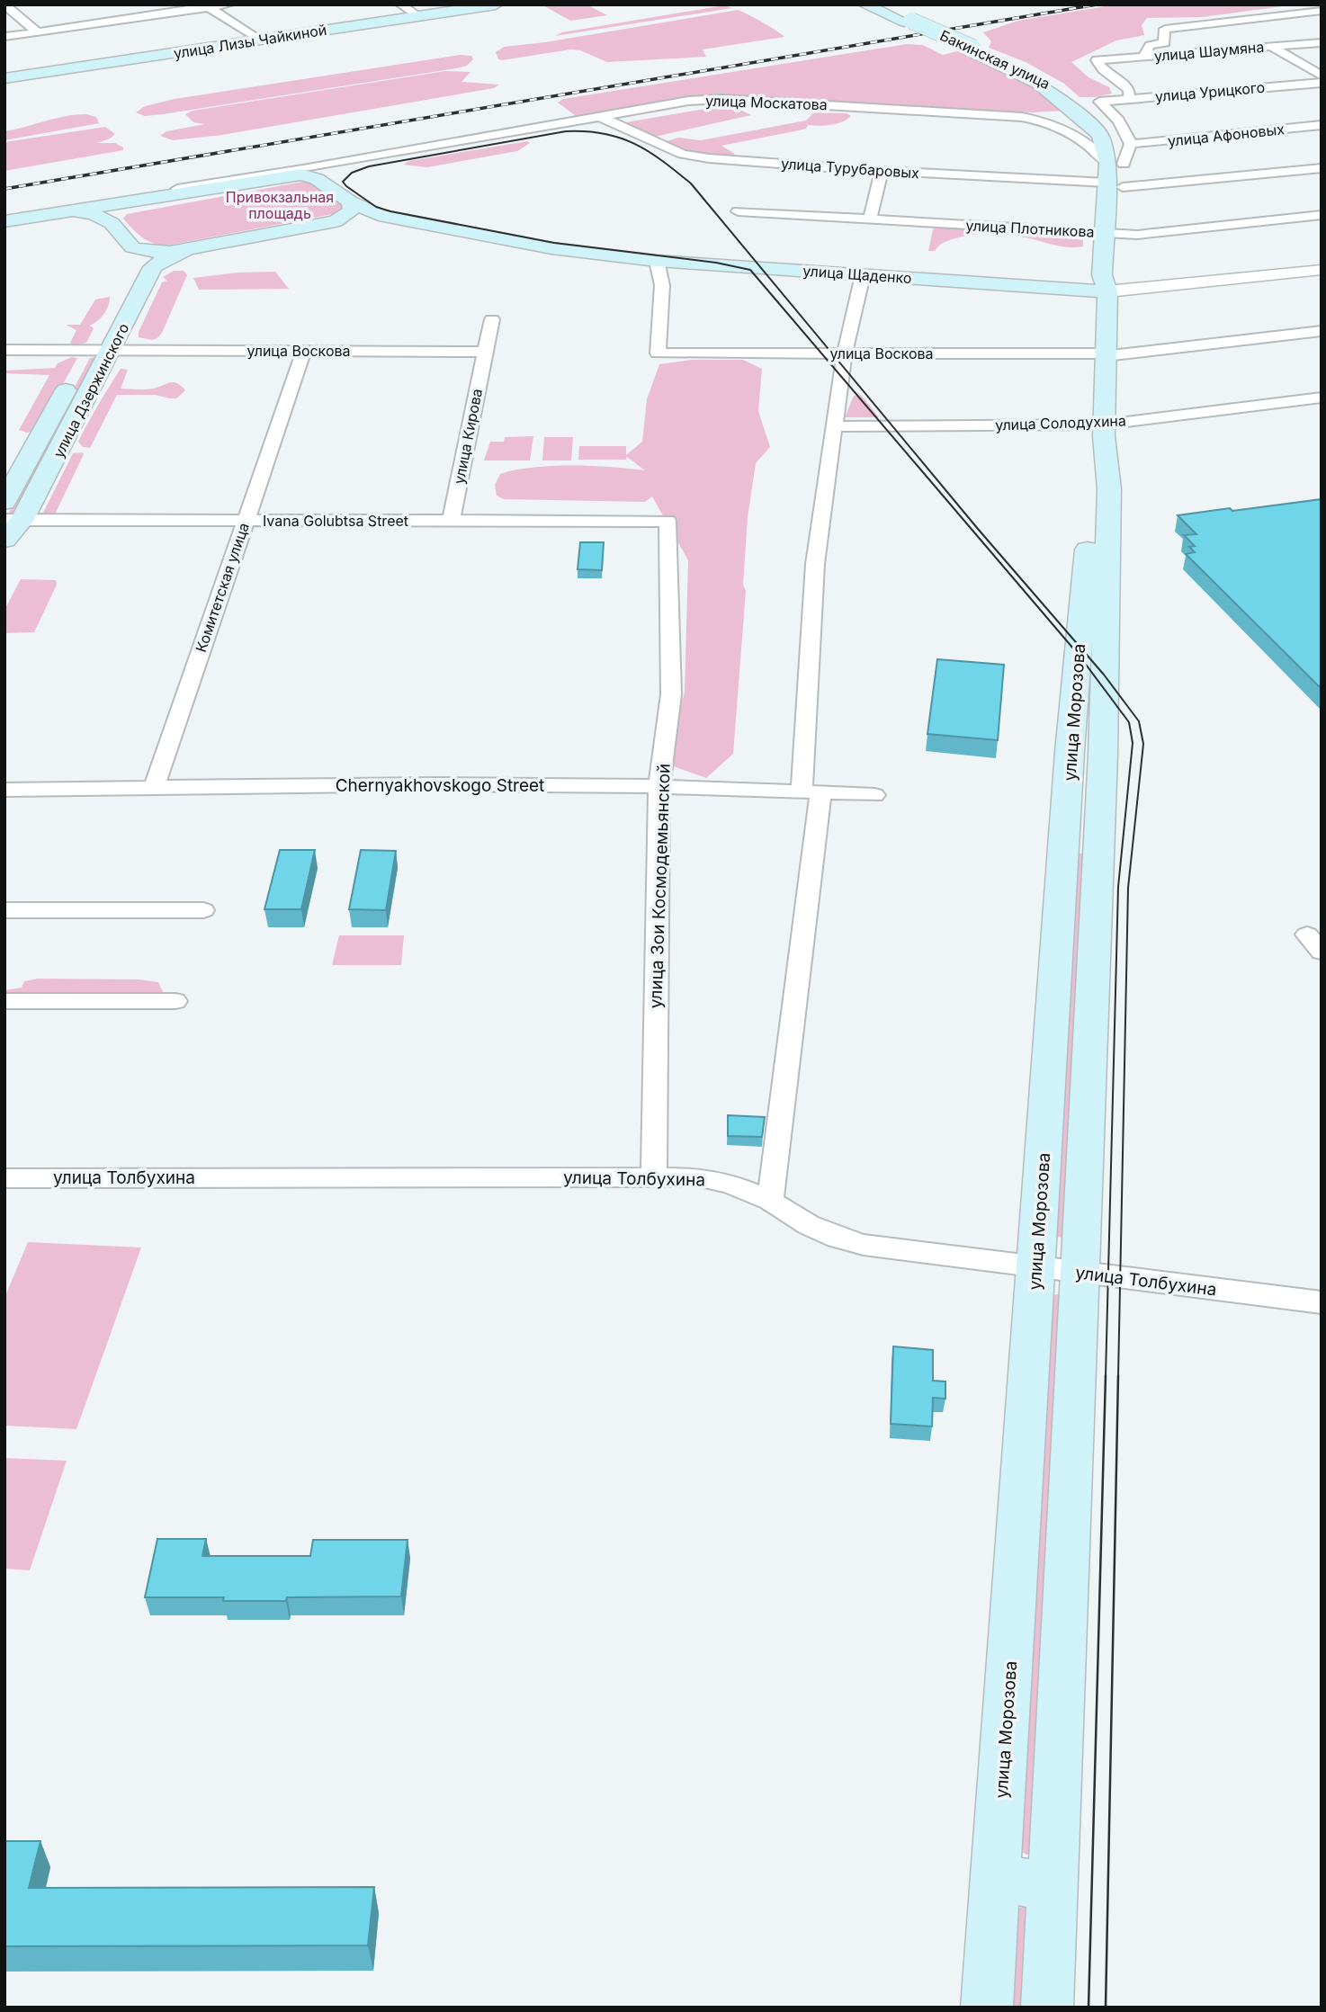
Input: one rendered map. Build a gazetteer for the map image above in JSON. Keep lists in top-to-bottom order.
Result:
{
  "streets": {
    "main road": [
      "улица Лизы Чайкиной",
      "Бакинская улица",
      "улица Щаденко",
      "улица Дзержинского",
      "улица Морозова"
    ],
    "street": [
      "улица Шаумяна",
      "улица Урицкого",
      "улица Москатова",
      "улица Афоновых",
      "улица Турубаровых",
      "улица Плотникова",
      "улица Воскова",
      "улица Солодухина",
      "улица Кирова",
      "Ivana Golubtsa Street",
      "Комитетская улица",
      "Chernyakhovskogo Street",
      "улица Зои Космодемьянской",
      "улица Толбухина"
    ]
  },
  "crossings": [
    ["улица Шаумяна", "улица Урицкого"],
    ["Бакинская улица", "улица Москатова"],
    ["Бакинская улица", "улица Морозова"],
    ["улица Урицкого", "улица Афоновых"],
    ["улица Урицкого", "улица Морозова"],
    ["улица Москатова", "улица Турубаровых"],
    ["улица Москатова", "улица Морозова"],
    ["улица Афоновых", "улица Морозова"],
    ["улица Турубаровых", "улица Морозова"],
    ["улица Плотникова", "улица Морозова"],
    ["улица Щаденко", "улица Морозова"],
    ["улица Воскова", "улица Дзержинского"],
    ["улица Воскова", "улица Кирова"],
    ["улица Воскова", "Комитетская улица"],
    ["улица Воскова", "улица Морозова"],
    ["улица Дзержинского", "Ivana Golubtsa Street"],
    ["улица Солодухина", "улица Морозова"],
    ["улица Кирова", "Ivana Golubtsa Street"],
    ["Ivana Golubtsa Street", "Комитетская улица"],
    ["Ivana Golubtsa Street", "улица Зои Космодемьянской"],
    ["Комитетская улица", "Chernyakhovskogo Street"],
    ["улица Морозова", "улица Толбухина"],
    ["Chernyakhovskogo Street", "улица Зои Космодемьянской"],
    ["улица Зои Космодемьянской", "улица Толбухина"]
  ],
  "parks": ["Привокзальная площадь"]
}
